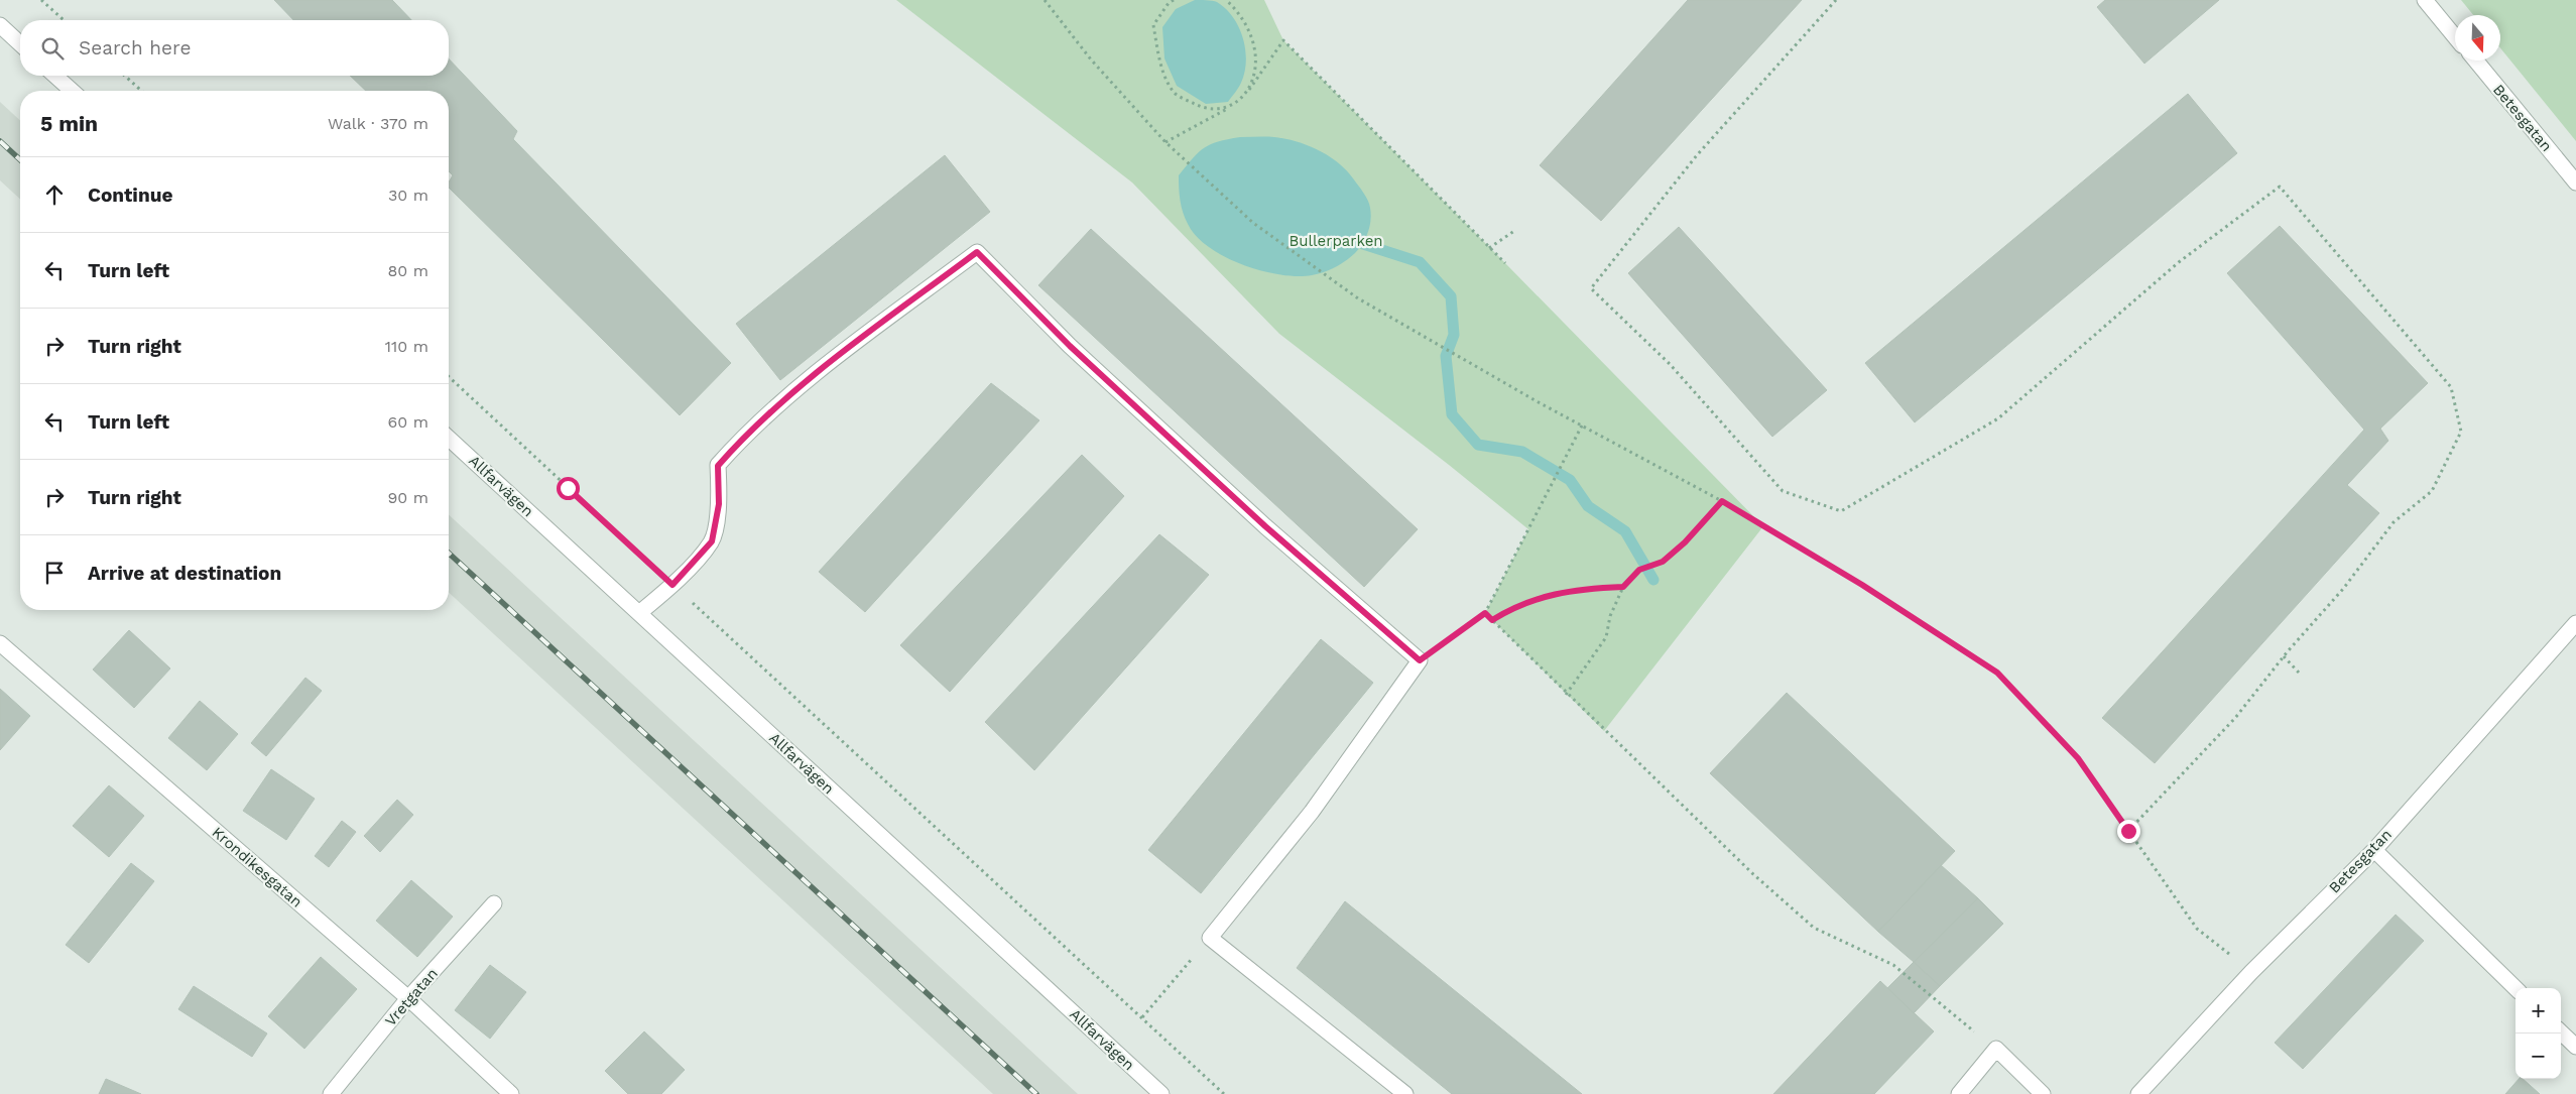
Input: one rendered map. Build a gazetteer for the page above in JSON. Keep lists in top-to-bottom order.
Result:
{
  "streets": {
    "street": [
      "Betesgatan",
      "Allfarvägen",
      "Krondikesgatan",
      "Vretgatan"
    ]
  },
  "crossings": [
    ["Krondikesgatan", "Vretgatan"]
  ],
  "parks": ["Bullerparken"],
  "north": "bottom",
  "page": {
    "search": "Search here",
    "heading": ["5 min", "Walk · 370 m"],
    "list": [
      ["Continue", "30 m"],
      ["Turn left", "80 m"],
      ["Turn right", "110 m"],
      ["Turn left", "60 m"],
      ["Turn right", "90 m"],
      "Arrive at destination"
    ],
    "map_buttons": ["+", "−"]
  }
}
